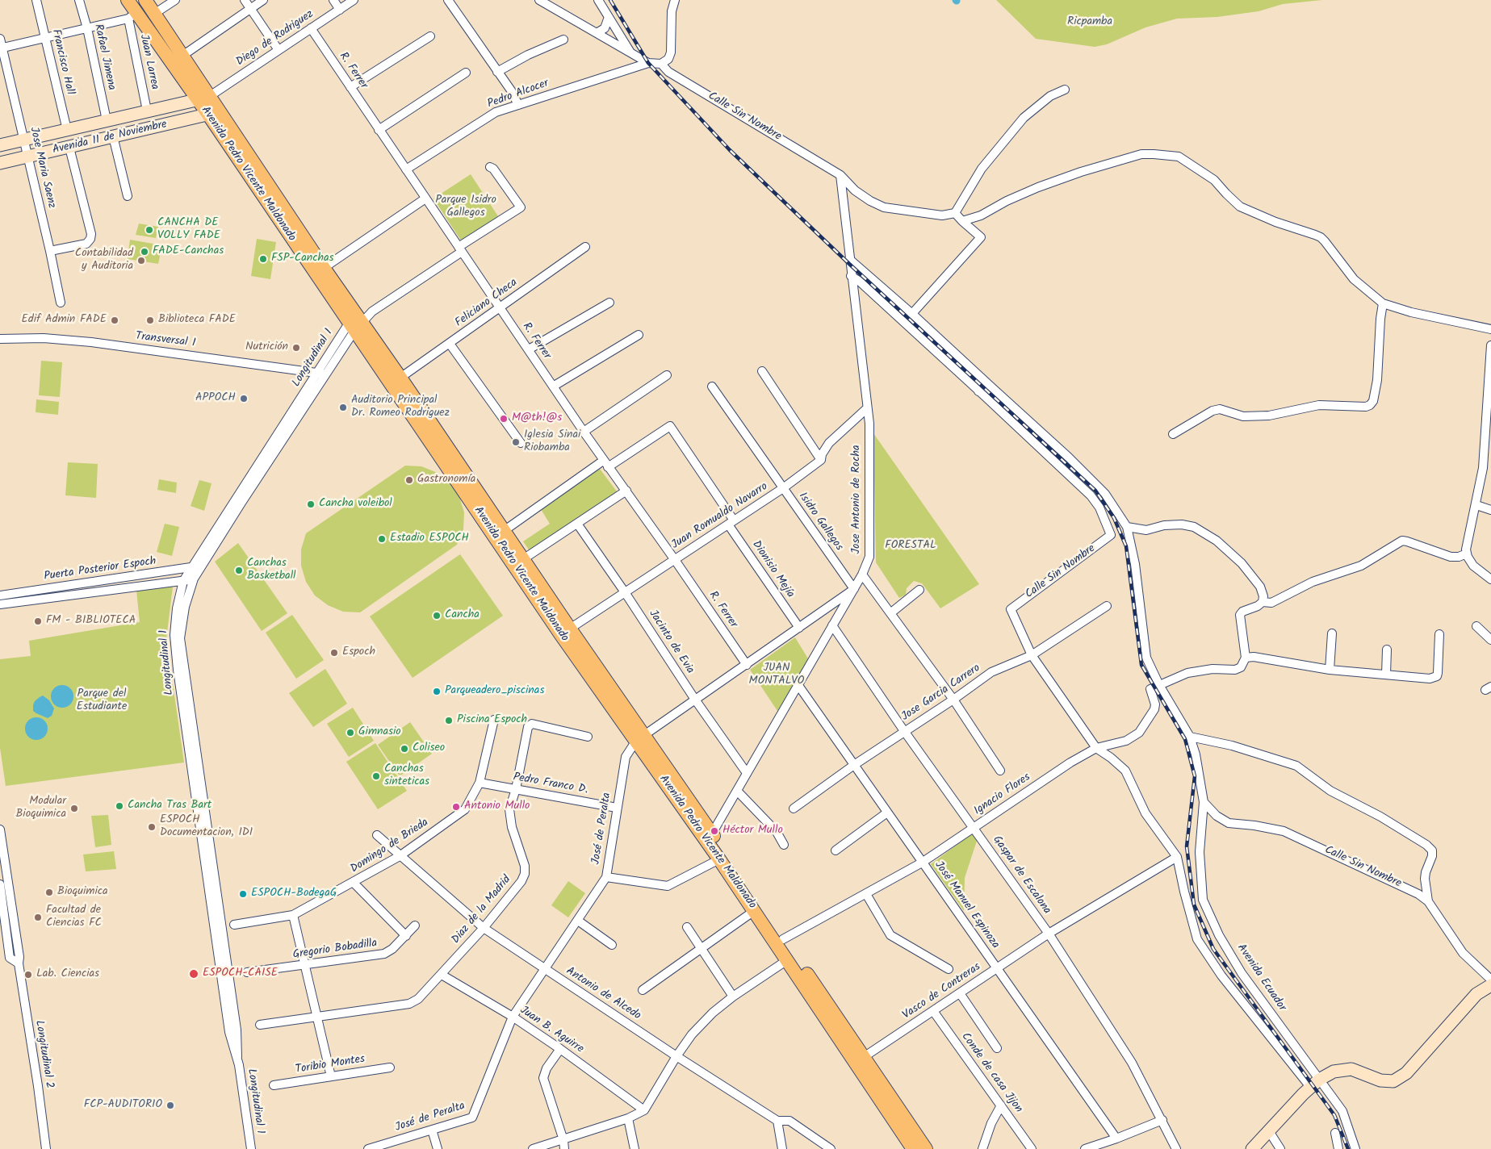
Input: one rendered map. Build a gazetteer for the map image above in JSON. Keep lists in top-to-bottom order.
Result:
{
  "streets": {
    "main road": ["Avenida 11 de Noviembre", "Avenida Pedro Vicente Maldonado"],
    "street": [
      "Diego de Rodriguez",
      "Rafael Jimena",
      "Francisco Hall",
      "Juan Larrea",
      "R. Ferrer",
      "Pedro Alcocer",
      "Calle Sin Nombre",
      "Jose Maria Saenz",
      "Feliciano Checa",
      "Transversal 1",
      "Longitudinal 1",
      "Jose Antonio de Rocha",
      "Juan Romualdo Navarro",
      "Isidro Gallegos",
      "Puerta Posterior Espoch",
      "Dionisio Mejía",
      "Jacinto de Evia",
      "Jose Garcia Carrero",
      "Pedro Franco D.",
      "Ignacio Flores",
      "José de Peralta",
      "Domingo de Brieda",
      "Gaspar de Escalona",
      "José Manuel Espinoza",
      "Diaz de la Madrid",
      "Gregorio Bobadilla",
      "Avenida Ecuador",
      "Vasco de Contreras",
      "Antonio de Alcedo",
      "Juan B. Aguirre",
      "Longitudinal 2",
      "Toribio Montes",
      "Conde de casa Jijon"
    ]
  },
  "crossings": [
    ["Diego de Rodriguez", "R. Ferrer"],
    ["Diego de Rodriguez", "Avenida 11 de Noviembre"],
    ["Diego de Rodriguez", "Avenida Pedro Vicente Maldonado"],
    ["Rafael Jimena", "Avenida 11 de Noviembre"],
    ["Francisco Hall", "Avenida 11 de Noviembre"],
    ["Juan Larrea", "Avenida 11 de Noviembre"],
    ["Juan Larrea", "Avenida Pedro Vicente Maldonado"],
    ["R. Ferrer", "Pedro Alcocer"],
    ["R. Ferrer", "Feliciano Checa"],
    ["R. Ferrer", "Juan Romualdo Navarro"],
    ["R. Ferrer", "Dionisio Mejía"],
    ["R. Ferrer", "José de Peralta"],
    ["Calle Sin Nombre", "Jose Antonio de Rocha"],
    ["Calle Sin Nombre", "Jose Garcia Carrero"],
    ["Calle Sin Nombre", "Avenida Ecuador"],
    ["Avenida 11 de Noviembre", "Jose Maria Saenz"],
    ["Avenida 11 de Noviembre", "Avenida Pedro Vicente Maldonado"],
    ["Avenida Pedro Vicente Maldonado", "Feliciano Checa"],
    ["Avenida Pedro Vicente Maldonado", "Longitudinal 1"],
    ["Avenida Pedro Vicente Maldonado", "Jose Antonio de Rocha"],
    ["Avenida Pedro Vicente Maldonado", "Juan Romualdo Navarro"],
    ["Avenida Pedro Vicente Maldonado", "Ignacio Flores"],
    ["Avenida Pedro Vicente Maldonado", "José de Peralta"],
    ["Avenida Pedro Vicente Maldonado", "Vasco de Contreras"],
    ["Transversal 1", "Longitudinal 1"],
    ["Longitudinal 1", "Puerta Posterior Espoch"],
    ["Jose Antonio de Rocha", "Juan Romualdo Navarro"],
    ["Jose Antonio de Rocha", "Isidro Gallegos"],
    ["Jose Antonio de Rocha", "Jacinto de Evia"],
    ["Jose Antonio de Rocha", "José de Peralta"],
    ["Jose Antonio de Rocha", "Gaspar de Escalona"],
    ["Jose Antonio de Rocha", "José Manuel Espinoza"],
    ["Juan Romualdo Navarro", "Isidro Gallegos"],
    ["Juan Romualdo Navarro", "Dionisio Mejía"],
    ["Juan Romualdo Navarro", "Jacinto de Evia"],
    ["Isidro Gallegos", "José de Peralta"],
    ["Dionisio Mejía", "José de Peralta"],
    ["Jacinto de Evia", "José de Peralta"],
    ["Jose Garcia Carrero", "Gaspar de Escalona"],
    ["Jose Garcia Carrero", "José Manuel Espinoza"],
    ["Pedro Franco D.", "José de Peralta"],
    ["Pedro Franco D.", "Domingo de Brieda"],
    ["Pedro Franco D.", "Diaz de la Madrid"],
    ["Ignacio Flores", "Gaspar de Escalona"],
    ["Ignacio Flores", "José Manuel Espinoza"],
    ["Ignacio Flores", "Avenida Ecuador"],
    ["José de Peralta", "Antonio de Alcedo"],
    ["José de Peralta", "Juan B. Aguirre"],
    ["Domingo de Brieda", "Antonio de Alcedo"],
    ["Gaspar de Escalona", "Vasco de Contreras"],
    ["José Manuel Espinoza", "Vasco de Contreras"],
    ["Diaz de la Madrid", "Antonio de Alcedo"],
    ["Diaz de la Madrid", "Juan B. Aguirre"],
    ["Vasco de Contreras", "Conde de casa Jijon"]
  ],
  "parks": [
    "Ricpamba",
    "Parque Isidro Gallegos",
    "FORESTAL",
    "JUAN MONTALVO",
    "Parque del Estudiante"
  ],
  "places": [
    "CANCHA DE VOLLY FADE",
    "FADE-Canchas",
    "FSP-Canchas",
    "Contabilidad y Auditoria",
    "Edif Admin FADE",
    "Biblioteca FADE",
    "Nutrición",
    "APPOCH",
    "Auditorio Principal Dr. Romeo Rodriguez",
    "M@th!@s",
    "Iglesia Sinai Riobamba",
    "Gastronomía",
    "Cancha voleibol",
    "Estadio ESPOCH",
    "Canchas Basketball",
    "Cancha",
    "FM - BIBLIOTECA",
    "Espoch",
    "Parqueadero_piscinas",
    "Piscina Espoch",
    "Gimnasio",
    "Coliseo",
    "Canchas sinteticas",
    "Cancha Tras Bart",
    "Antonio Mullo",
    "Modular Bioquimica",
    "ESPOCH Documentacion, IDI",
    "Héctor Mullo",
    "Bioquimica",
    "ESPOCH-BodegaG",
    "Facultad de Ciencias FC",
    "ESPOCH-CAISE",
    "Lab. Ciencias",
    "FCP-AUDITORIO"
  ]
}
